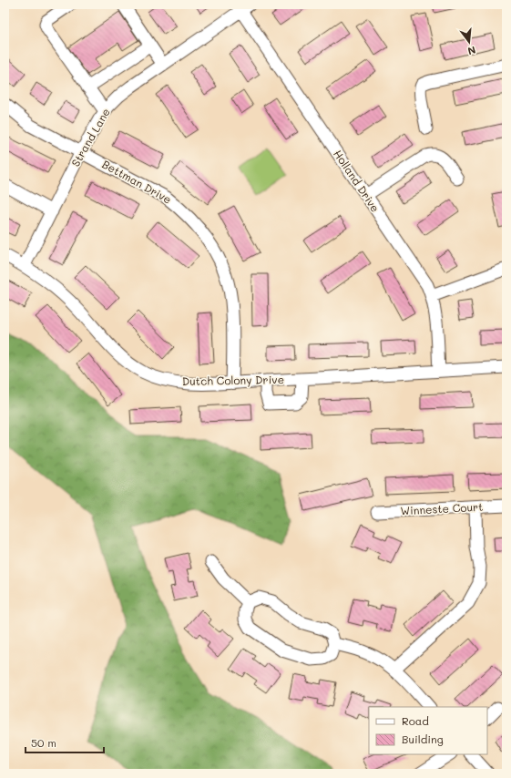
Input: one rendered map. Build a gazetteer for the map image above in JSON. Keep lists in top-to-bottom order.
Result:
{
  "streets": {
    "street": [
      "Strand Lane",
      "Holland Drive",
      "Bettman Drive",
      "Dutch Colony Drive",
      "Winneste Court"
    ]
  },
  "crossings": [
    ["Strand Lane", "Holland Drive"],
    ["Strand Lane", "Bettman Drive"],
    ["Strand Lane", "Dutch Colony Drive"],
    ["Holland Drive", "Dutch Colony Drive"],
    ["Bettman Drive", "Dutch Colony Drive"]
  ],
  "legend": ["Road", "Building"],
  "scale_bar": "50 m",
  "north": "bottom"
}
